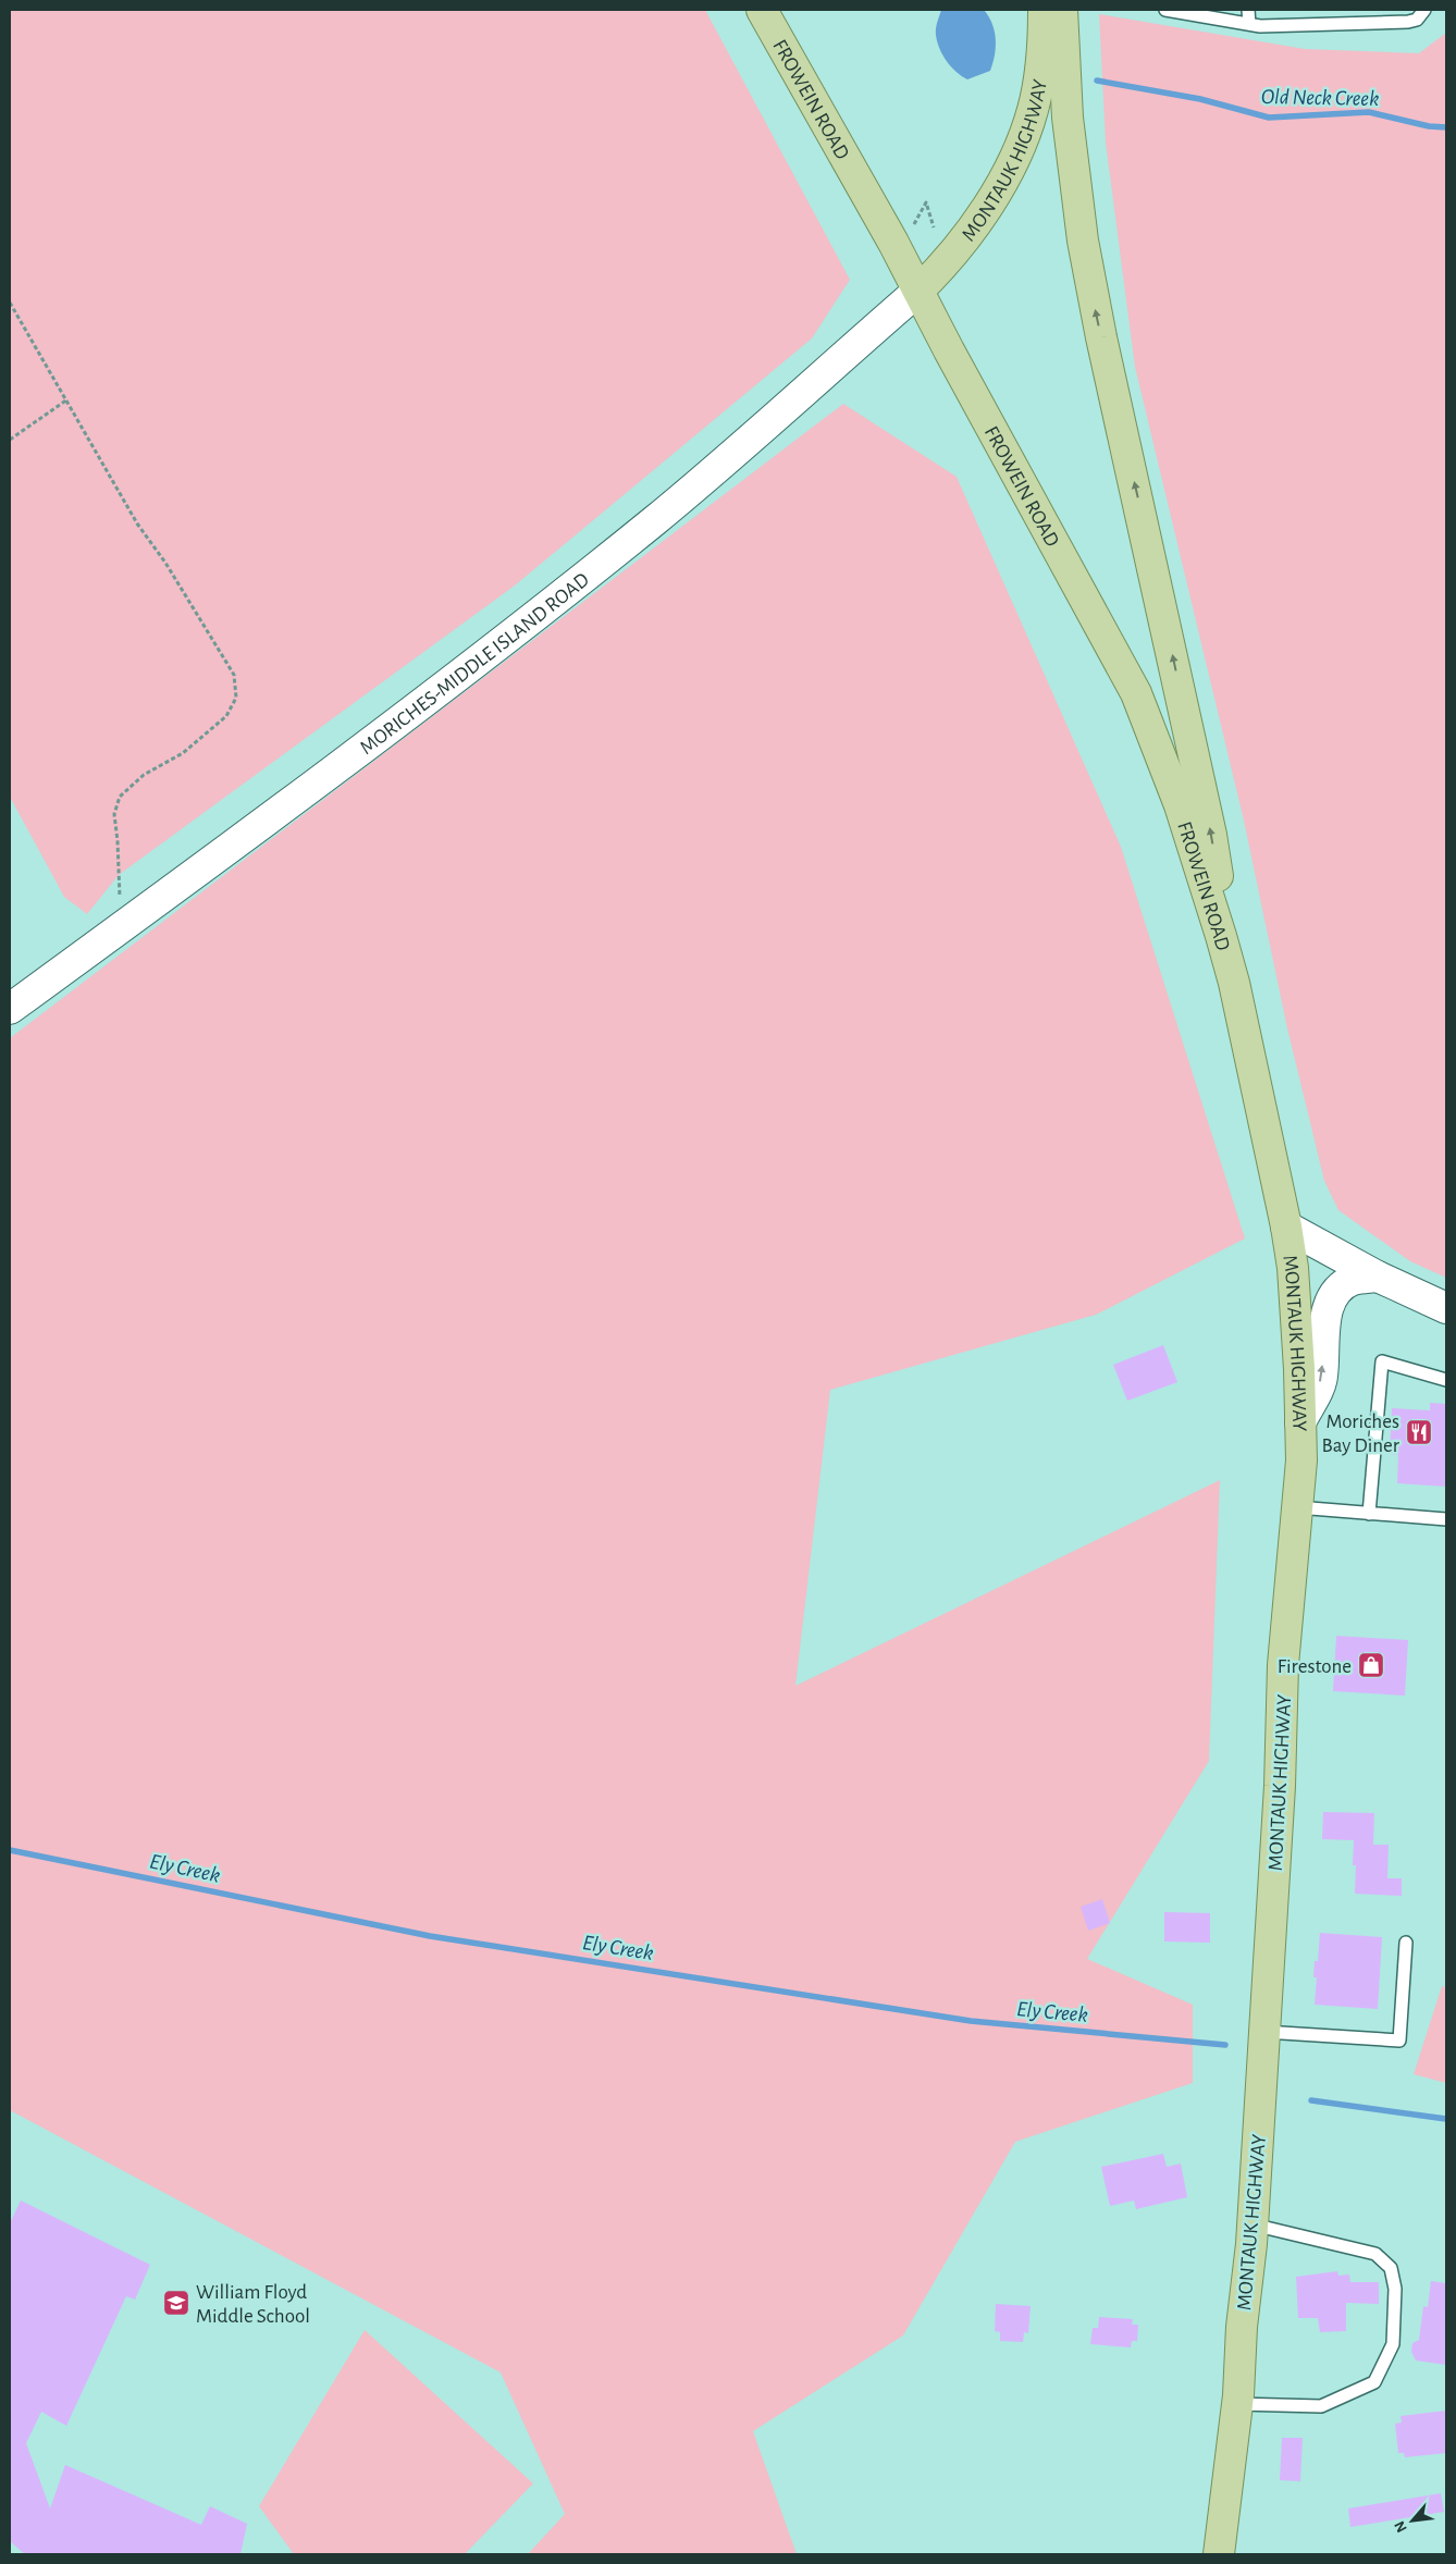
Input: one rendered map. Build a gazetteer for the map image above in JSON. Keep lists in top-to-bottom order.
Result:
{
  "streets": {
    "main road": ["FROWEIN ROAD", "MONTAUK HIGHWAY", "MORICHES-MIDDLE ISLAND ROAD"]
  },
  "crossings": [
    ["FROWEIN ROAD", "MONTAUK HIGHWAY"],
    ["FROWEIN ROAD", "MORICHES-MIDDLE ISLAND ROAD"],
    ["MONTAUK HIGHWAY", "MORICHES-MIDDLE ISLAND ROAD"]
  ],
  "water": ["Old Neck Creek", "Ely Creek"],
  "places": {
    "restaurant": ["Moriches Bay Diner"],
    "shop": ["Firestone"],
    "school or university": ["William Floyd Middle School"]
  },
  "north": "bottom left"
}
